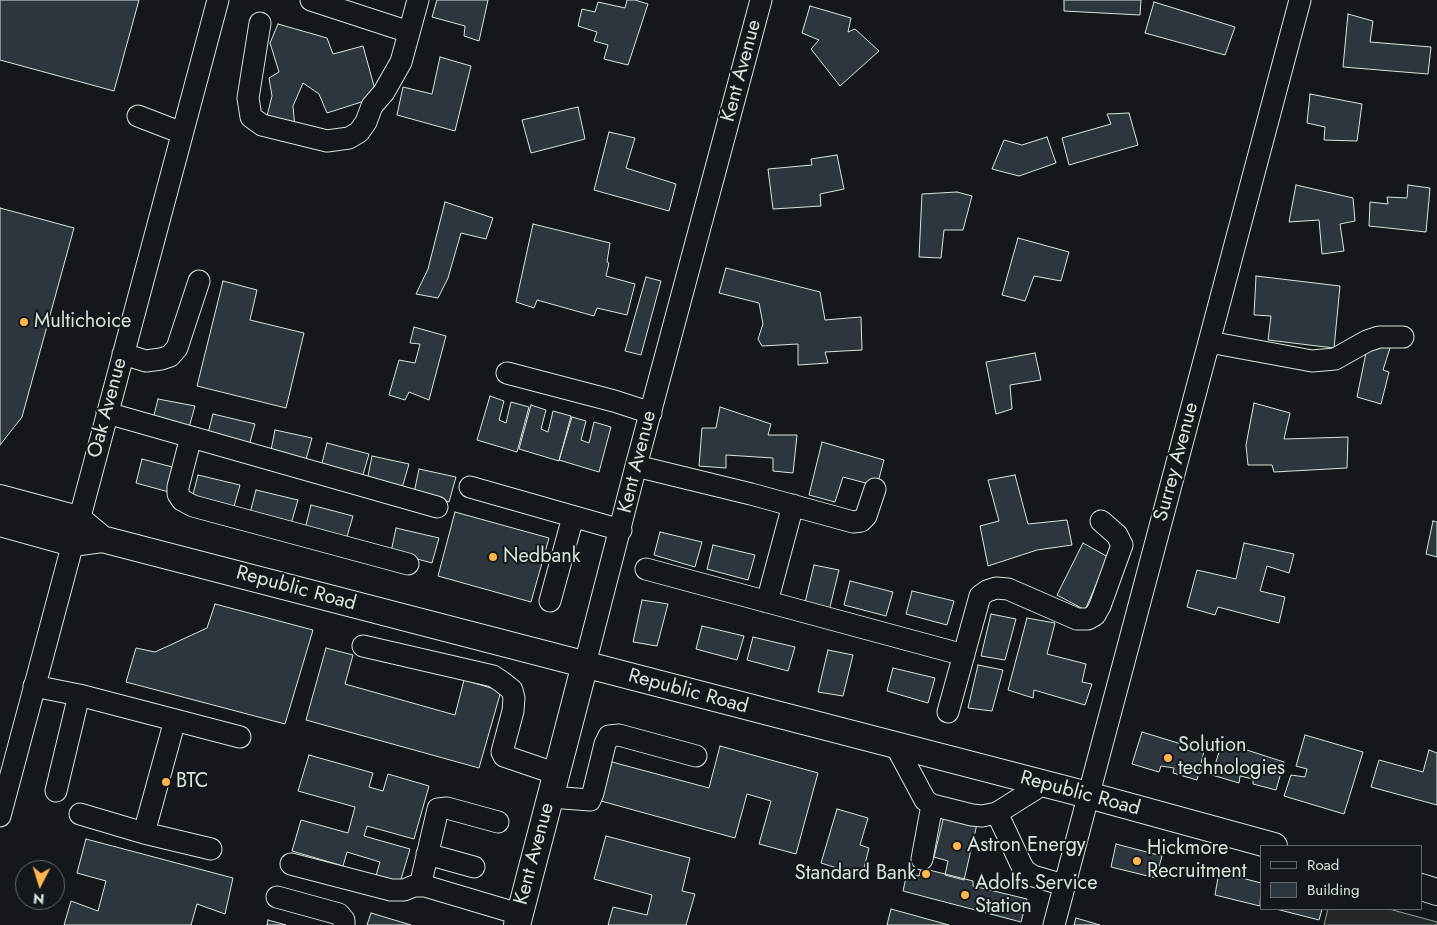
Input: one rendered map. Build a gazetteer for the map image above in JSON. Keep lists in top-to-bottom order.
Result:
{
  "streets": {
    "main road": ["Kent Avenue", "Republic Road"],
    "street": ["Oak Avenue", "Surrey Avenue"]
  },
  "crossings": [
    ["Kent Avenue", "Republic Road"],
    ["Oak Avenue", "Republic Road"],
    ["Surrey Avenue", "Republic Road"]
  ],
  "places": [
    "Multichoice",
    "Nedbank",
    "Solution technologies",
    "BTC",
    "Astron Energy",
    "Hickmore Recruitment",
    "Standard Bank",
    "Adolfs Service Station"
  ],
  "legend": ["Road", "Building"],
  "north": "bottom"
}
